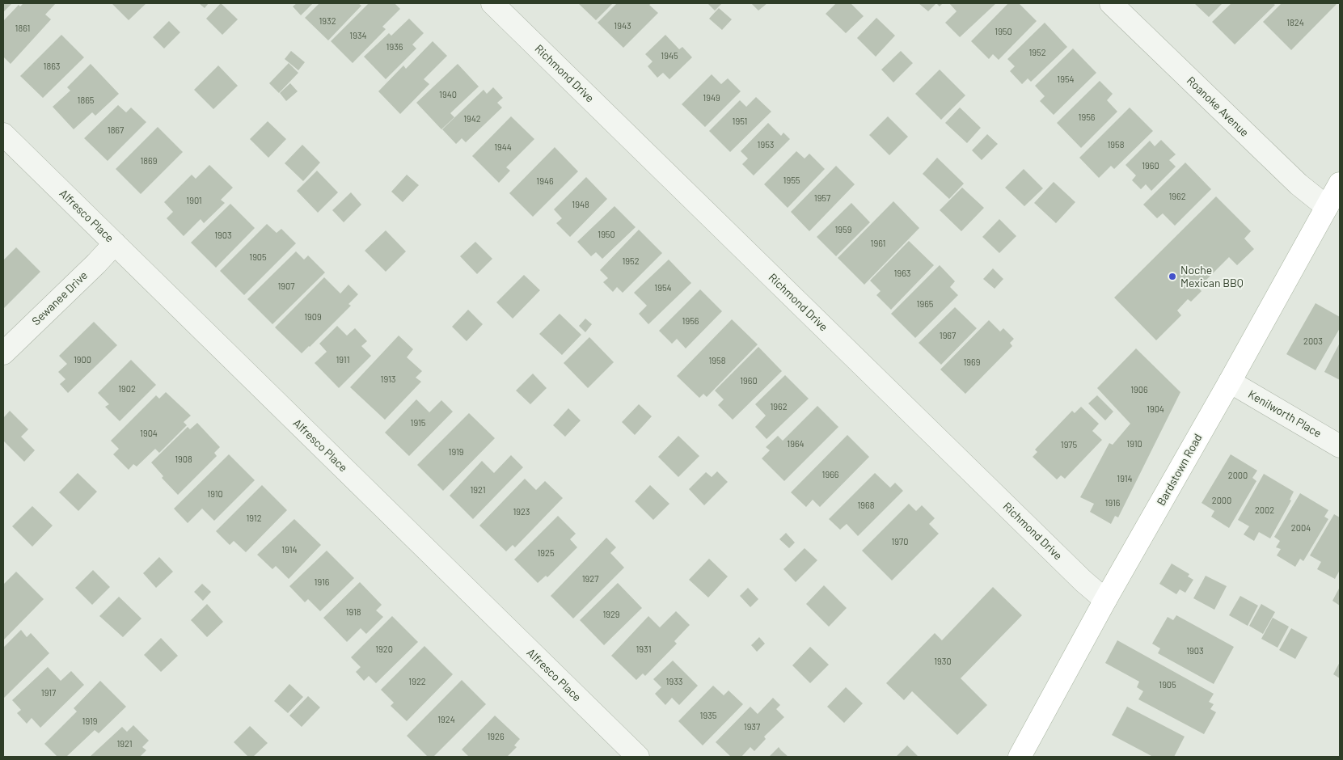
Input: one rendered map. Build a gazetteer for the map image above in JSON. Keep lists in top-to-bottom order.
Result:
{
  "streets": {
    "main road": ["Bardstown Road"],
    "street": [
      "Richmond Drive",
      "Roanoke Avenue",
      "Alfresco Place",
      "Sewanee Drive",
      "Kenilworth Place"
    ]
  },
  "crossings": [
    ["Richmond Drive", "Bardstown Road"],
    ["Roanoke Avenue", "Bardstown Road"],
    ["Alfresco Place", "Sewanee Drive"],
    ["Kenilworth Place", "Bardstown Road"]
  ],
  "places": ["Noche Mexican BBQ"],
  "house_numbers": [
    "1932",
    "1824",
    "1943",
    "1861",
    "1950",
    "1934",
    "1936",
    "1952",
    "1945",
    "1863",
    "1954",
    "1940",
    "1949",
    "1865",
    "1956",
    "1942",
    "1951",
    "1867",
    "1953",
    "1958",
    "1944",
    "1869",
    "1960",
    "1955",
    "1946",
    "1962",
    "1957",
    "1901",
    "1948",
    "1959",
    "1950",
    "1903",
    "1961",
    "1905",
    "1952",
    "1963",
    "1907",
    "1954",
    "1965",
    "1909",
    "1956",
    "1967",
    "2003",
    "1900",
    "1911",
    "1958",
    "1969",
    "1913",
    "1960",
    "1902",
    "1906",
    "1962",
    "1904",
    "1915",
    "1904",
    "1964",
    "1910",
    "1975",
    "1919",
    "1908",
    "1966",
    "2000",
    "1914",
    "1921",
    "1910",
    "2000",
    "1916",
    "1968",
    "2002",
    "1923",
    "1912",
    "2004",
    "1970",
    "1914",
    "1925",
    "1927",
    "1916",
    "1918",
    "1929",
    "1920",
    "1931",
    "1903",
    "1930",
    "1922",
    "1933",
    "1905",
    "1917",
    "1935",
    "1924",
    "1919",
    "1937",
    "1926",
    "1921"
  ]
}
